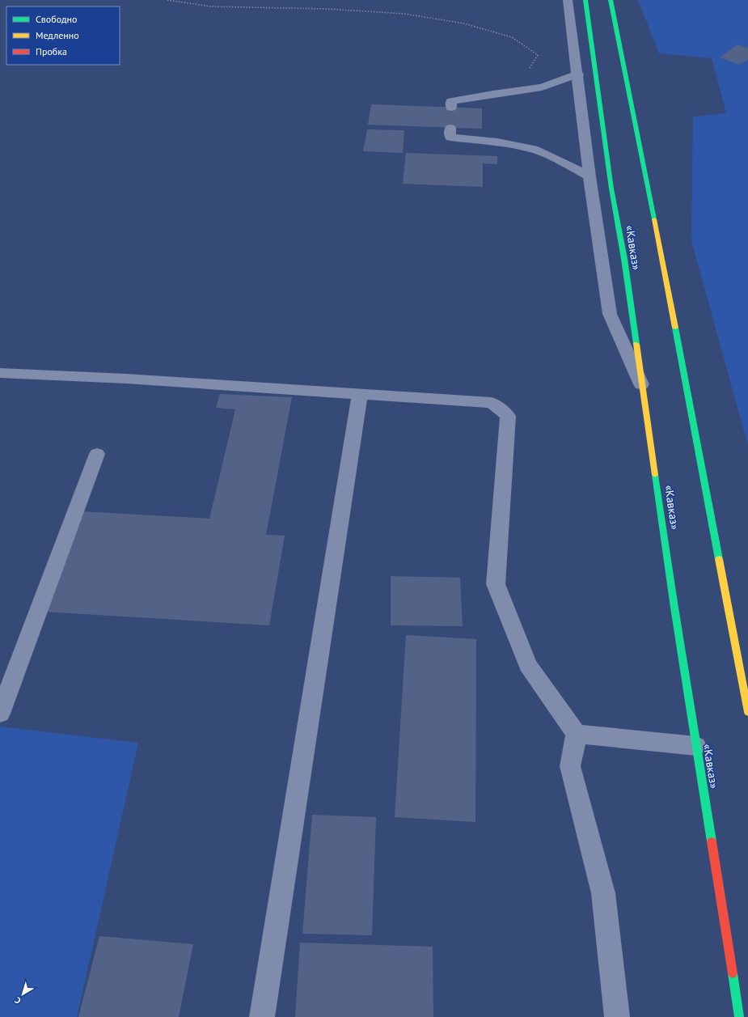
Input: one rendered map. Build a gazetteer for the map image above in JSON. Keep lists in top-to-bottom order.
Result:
{
  "streets": {
    "highway": ["«Кавказ»"]
  },
  "legend": ["Свободно", "Медленно", "Пробка"],
  "north": "bottom left"
}
